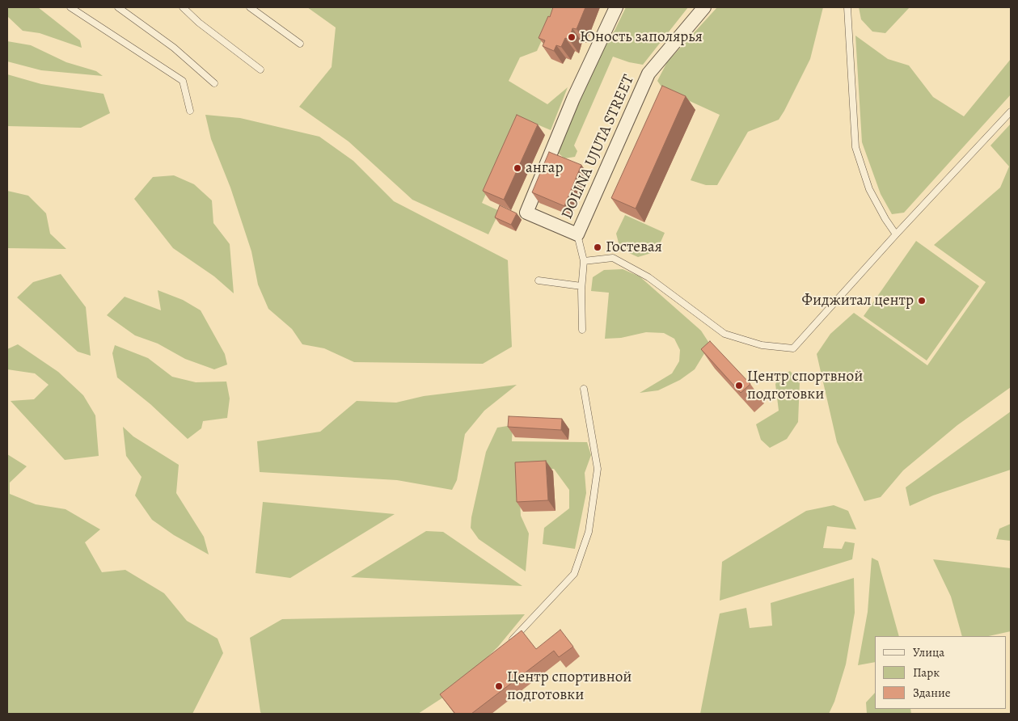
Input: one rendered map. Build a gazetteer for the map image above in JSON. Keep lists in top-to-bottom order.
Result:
{
  "streets": {
    "street": ["DOLINA UJUTA STREET"]
  },
  "places": [
    "Юность заполярья",
    "ангар",
    "Гостевая",
    "Фиджитал центр",
    "Центр спортвной подготовки",
    "Центр спортивной подготовки"
  ],
  "legend": ["Улица", "Парк", "Здание"]
}
